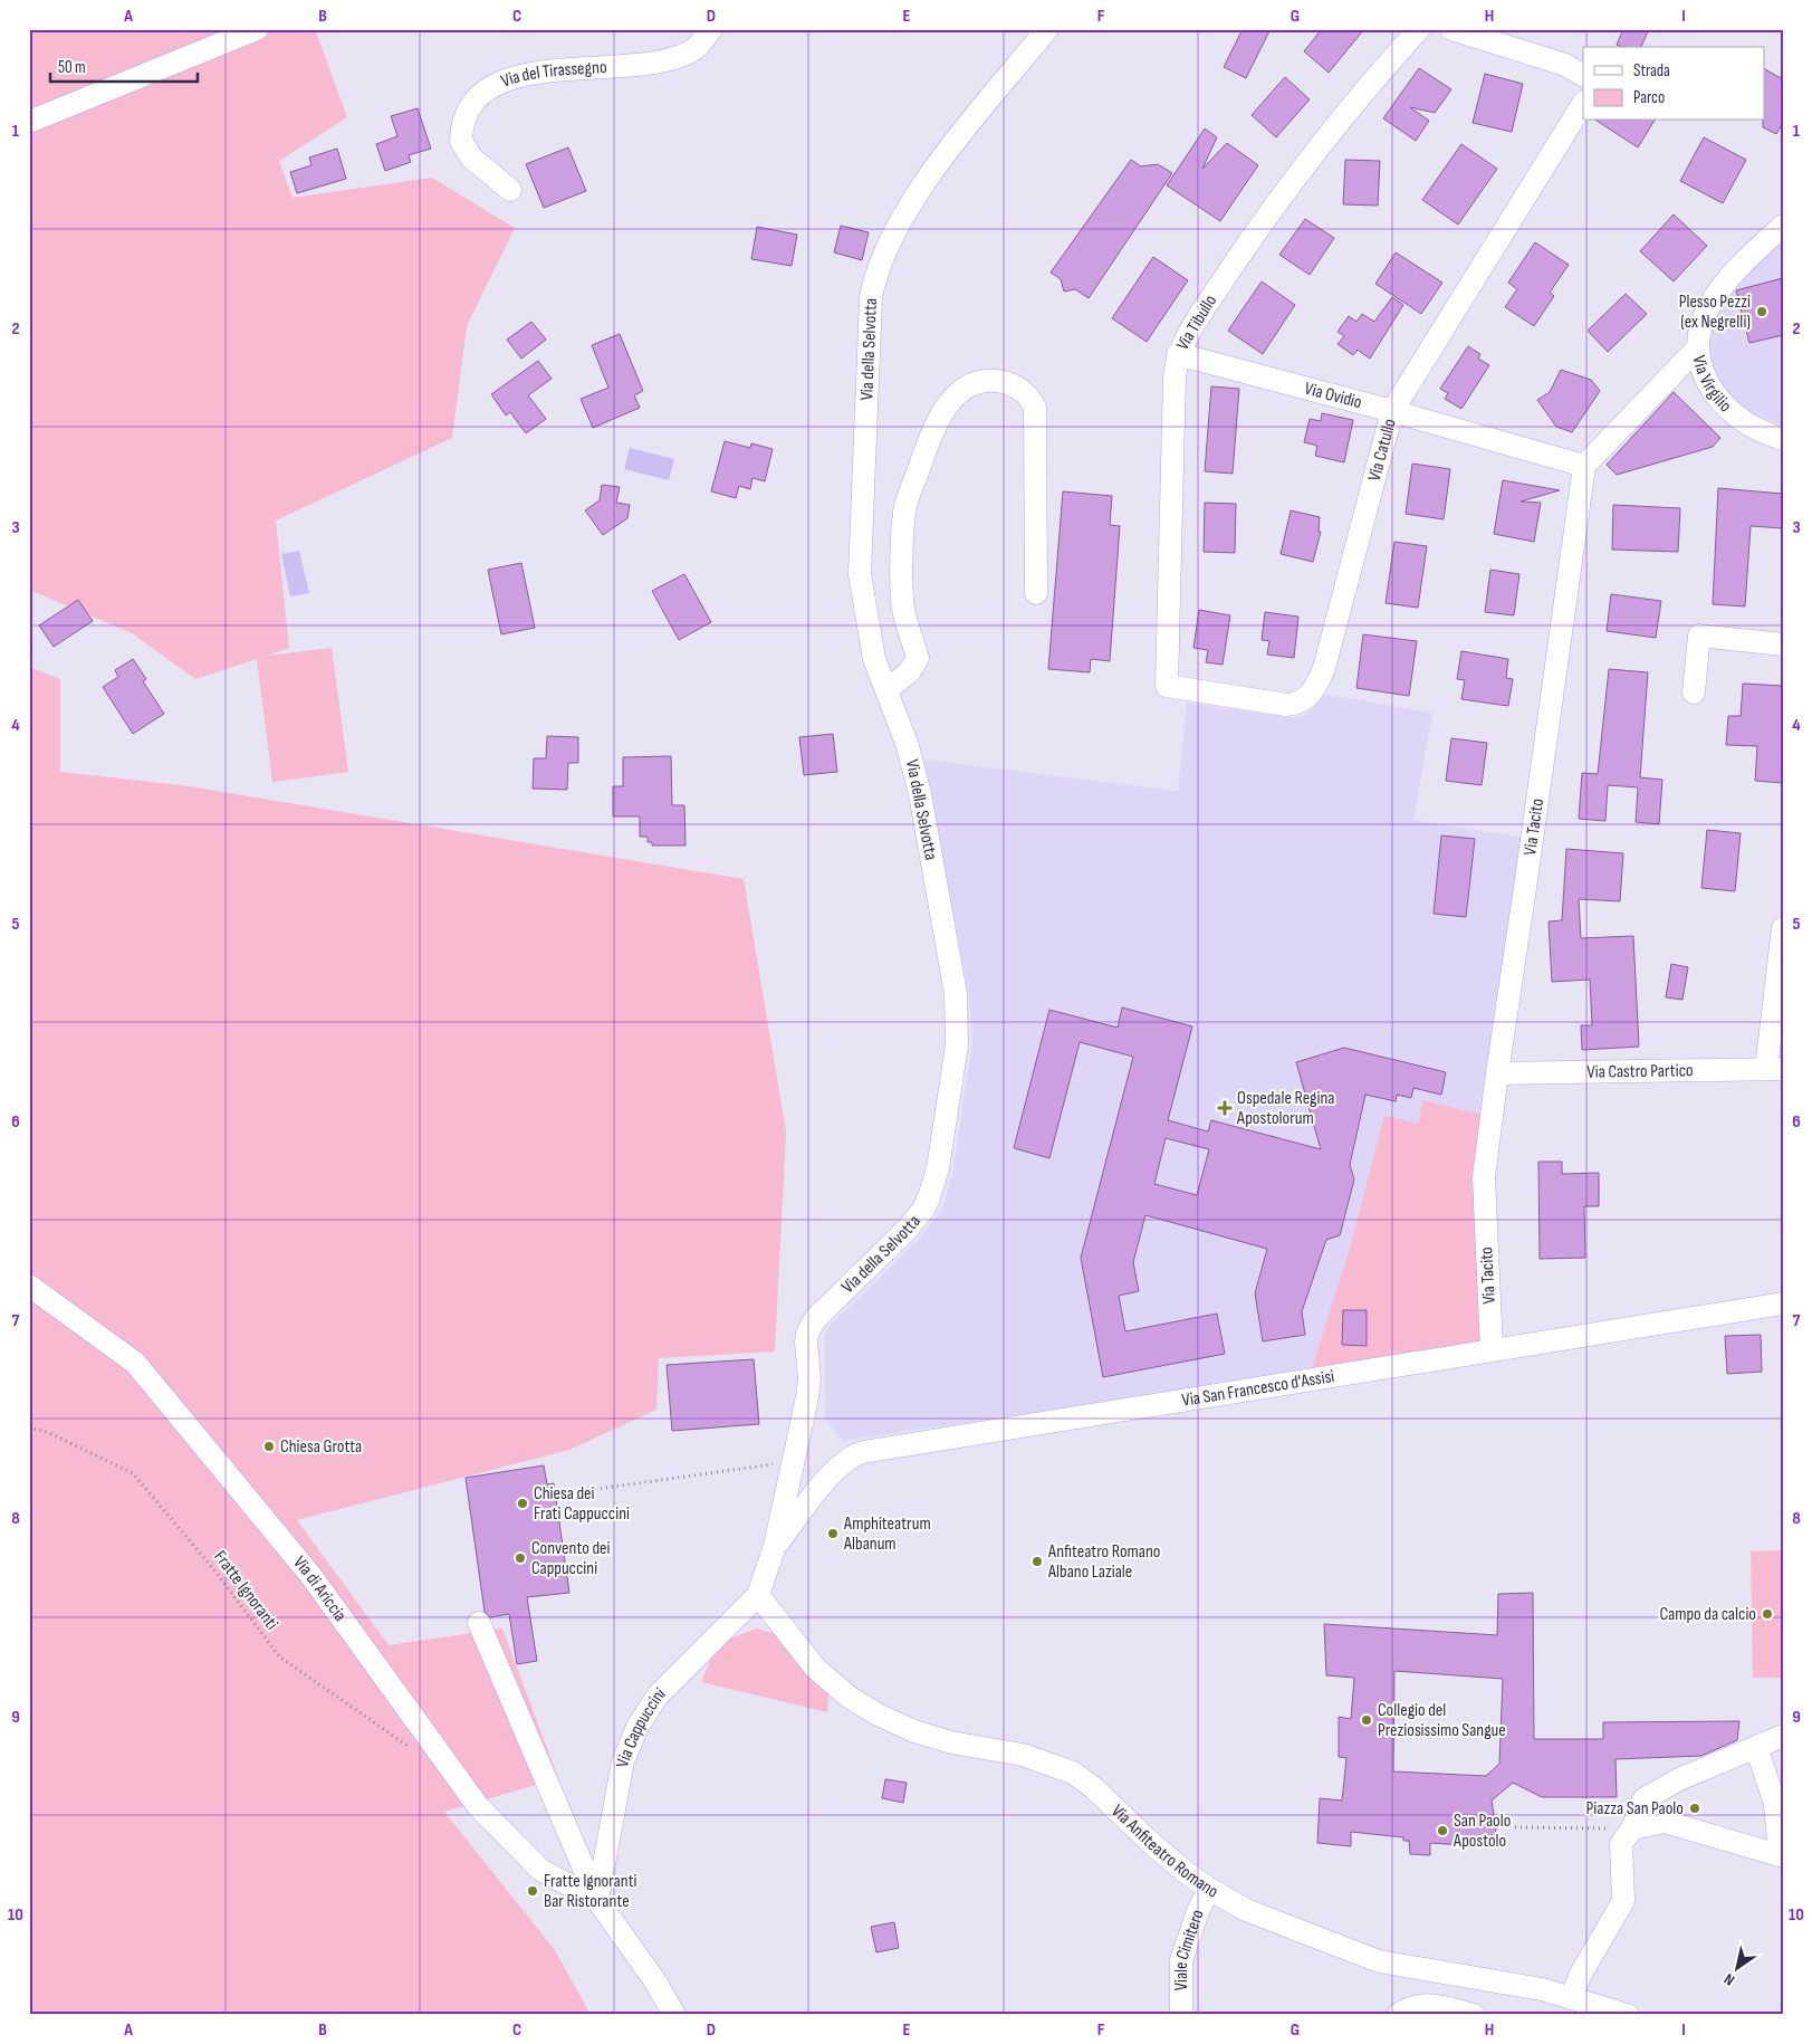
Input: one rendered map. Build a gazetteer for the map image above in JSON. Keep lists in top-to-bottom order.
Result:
{
  "streets": {
    "street": [
      "Via del Tirassegno",
      "Via Tibullo",
      "Via della Selvotta",
      "Via Virgilio",
      "Via Ovidio",
      "Via Catullo",
      "Via Tacito",
      "Via Castro Partico",
      "Via San Francesco d'Assisi",
      "Via di Ariccia",
      "Via Cappuccini",
      "Via Anfiteatro Romano",
      "Viale Cimitero"
    ],
    "path": ["Fratte Ignoranti"]
  },
  "crossings": [
    ["Via Tibullo", "Via Ovidio"],
    ["Via Tibullo", "Via Catullo"],
    ["Via della Selvotta", "Via San Francesco d'Assisi"],
    ["Via della Selvotta", "Via Cappuccini"],
    ["Via della Selvotta", "Via Anfiteatro Romano"],
    ["Via Ovidio", "Via Catullo"],
    ["Via Ovidio", "Via Tacito"],
    ["Via Tacito", "Via Castro Partico"],
    ["Via Tacito", "Via San Francesco d'Assisi"],
    ["Via di Ariccia", "Via Cappuccini"],
    ["Via Cappuccini", "Via Anfiteatro Romano"],
    ["Via Anfiteatro Romano", "Viale Cimitero"]
  ],
  "places": {
    "other": [
      "Plesso Pezzi (ex Negrelli)",
      "Chiesa Grotta",
      "Chiesa dei Frati Cappuccini",
      "Amphiteatrum Albanum",
      "Convento dei Cappuccini",
      "Anfiteatro Romano Albano Laziale",
      "Campo da calcio",
      "Collegio del Preziosissimo Sangue",
      "Piazza San Paolo",
      "San Paolo Apostolo",
      "Fratte Ignoranti Bar Ristorante"
    ],
    "health": ["Ospedale Regina Apostolorum"]
  },
  "legend": ["Strada", "Parco"],
  "scale_bar": "50 m",
  "north": "bottom left",
  "grid": {
    "columns": [
      "A",
      "B",
      "C",
      "D",
      "E",
      "F",
      "G",
      "H",
      "I"
    ],
    "rows": [
      "1",
      "2",
      "3",
      "4",
      "5",
      "6",
      "7",
      "8",
      "9",
      "10"
    ]
  }
}
